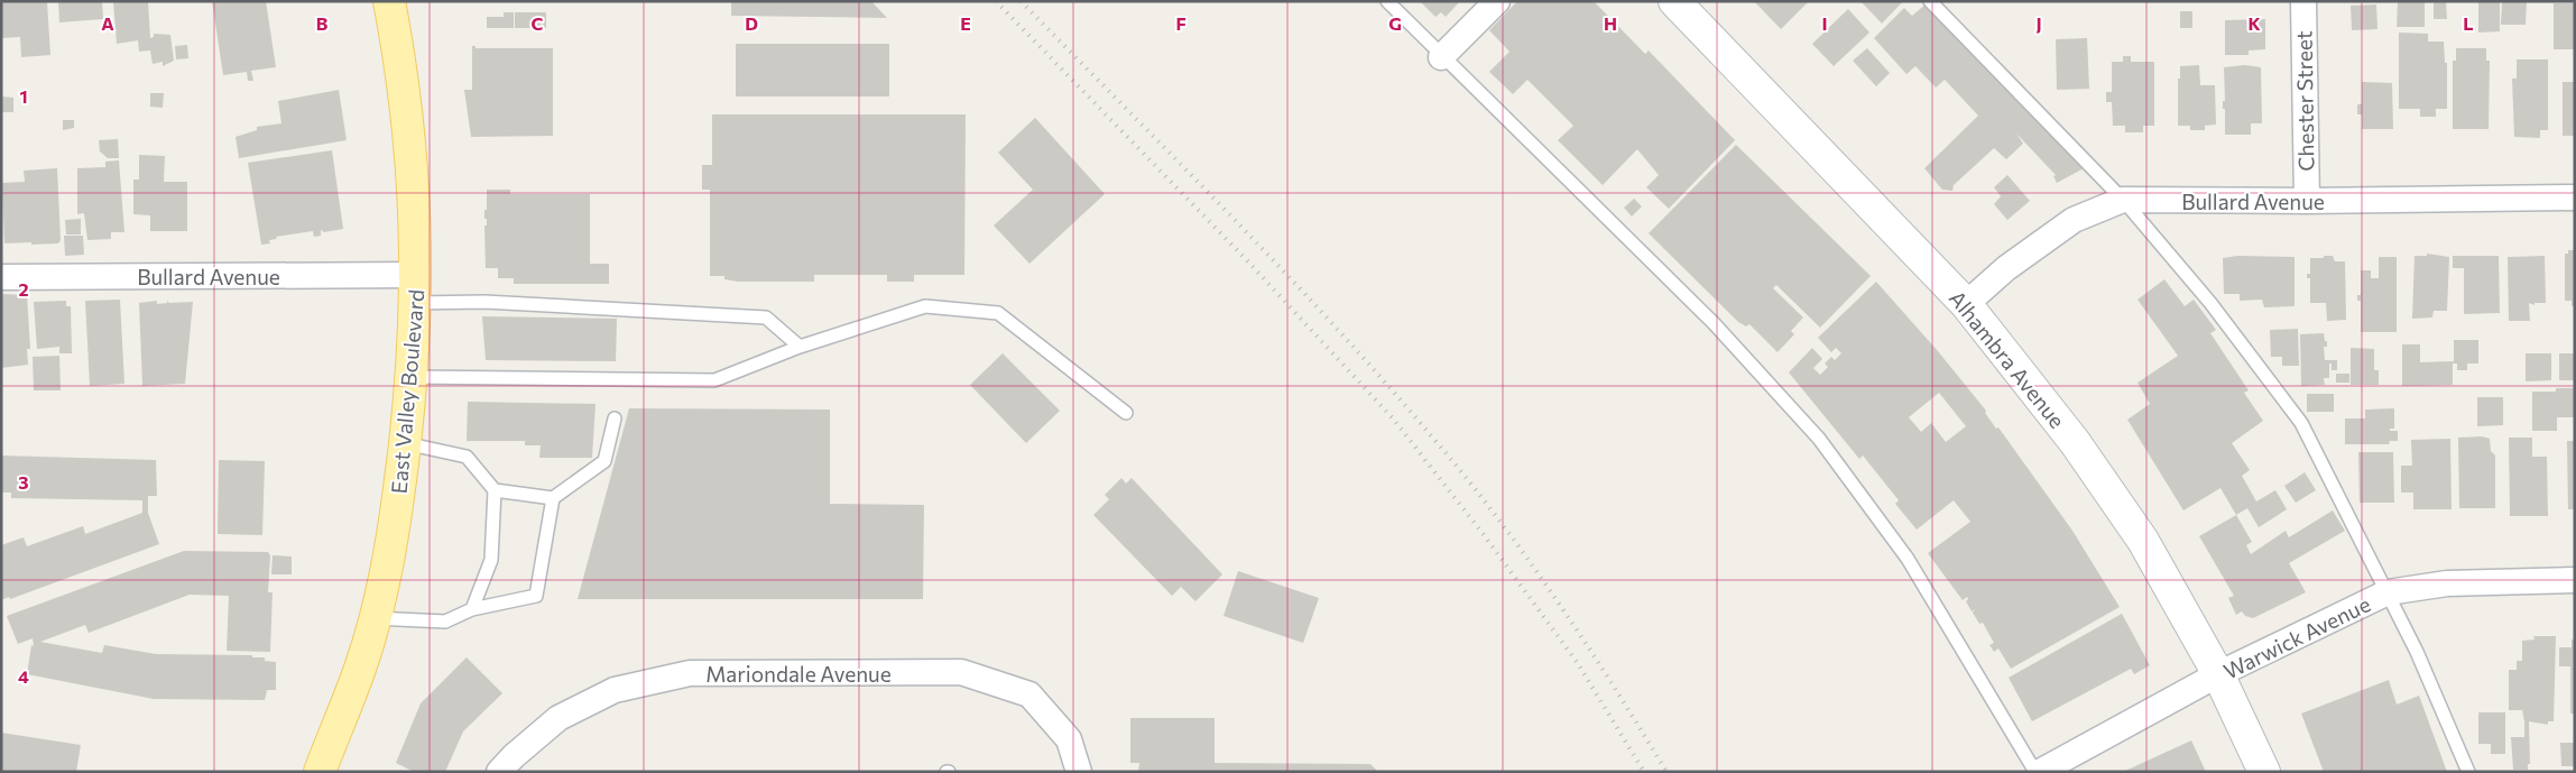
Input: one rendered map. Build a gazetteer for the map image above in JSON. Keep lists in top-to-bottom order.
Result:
{
  "streets": {
    "main road": ["Alhambra Avenue", "East Valley Boulevard"],
    "street": [
      "Chester Street",
      "Bullard Avenue",
      "Warwick Avenue",
      "Mariondale Avenue"
    ]
  },
  "crossings": [
    ["Chester Street", "Bullard Avenue"],
    ["Bullard Avenue", "Alhambra Avenue"],
    ["Bullard Avenue", "East Valley Boulevard"],
    ["Alhambra Avenue", "Warwick Avenue"]
  ],
  "grid": {
    "columns": [
      "A",
      "B",
      "C",
      "D",
      "E",
      "F",
      "G",
      "H",
      "I",
      "J",
      "K",
      "L"
    ],
    "rows": [
      "1",
      "2",
      "3",
      "4"
    ]
  }
}
